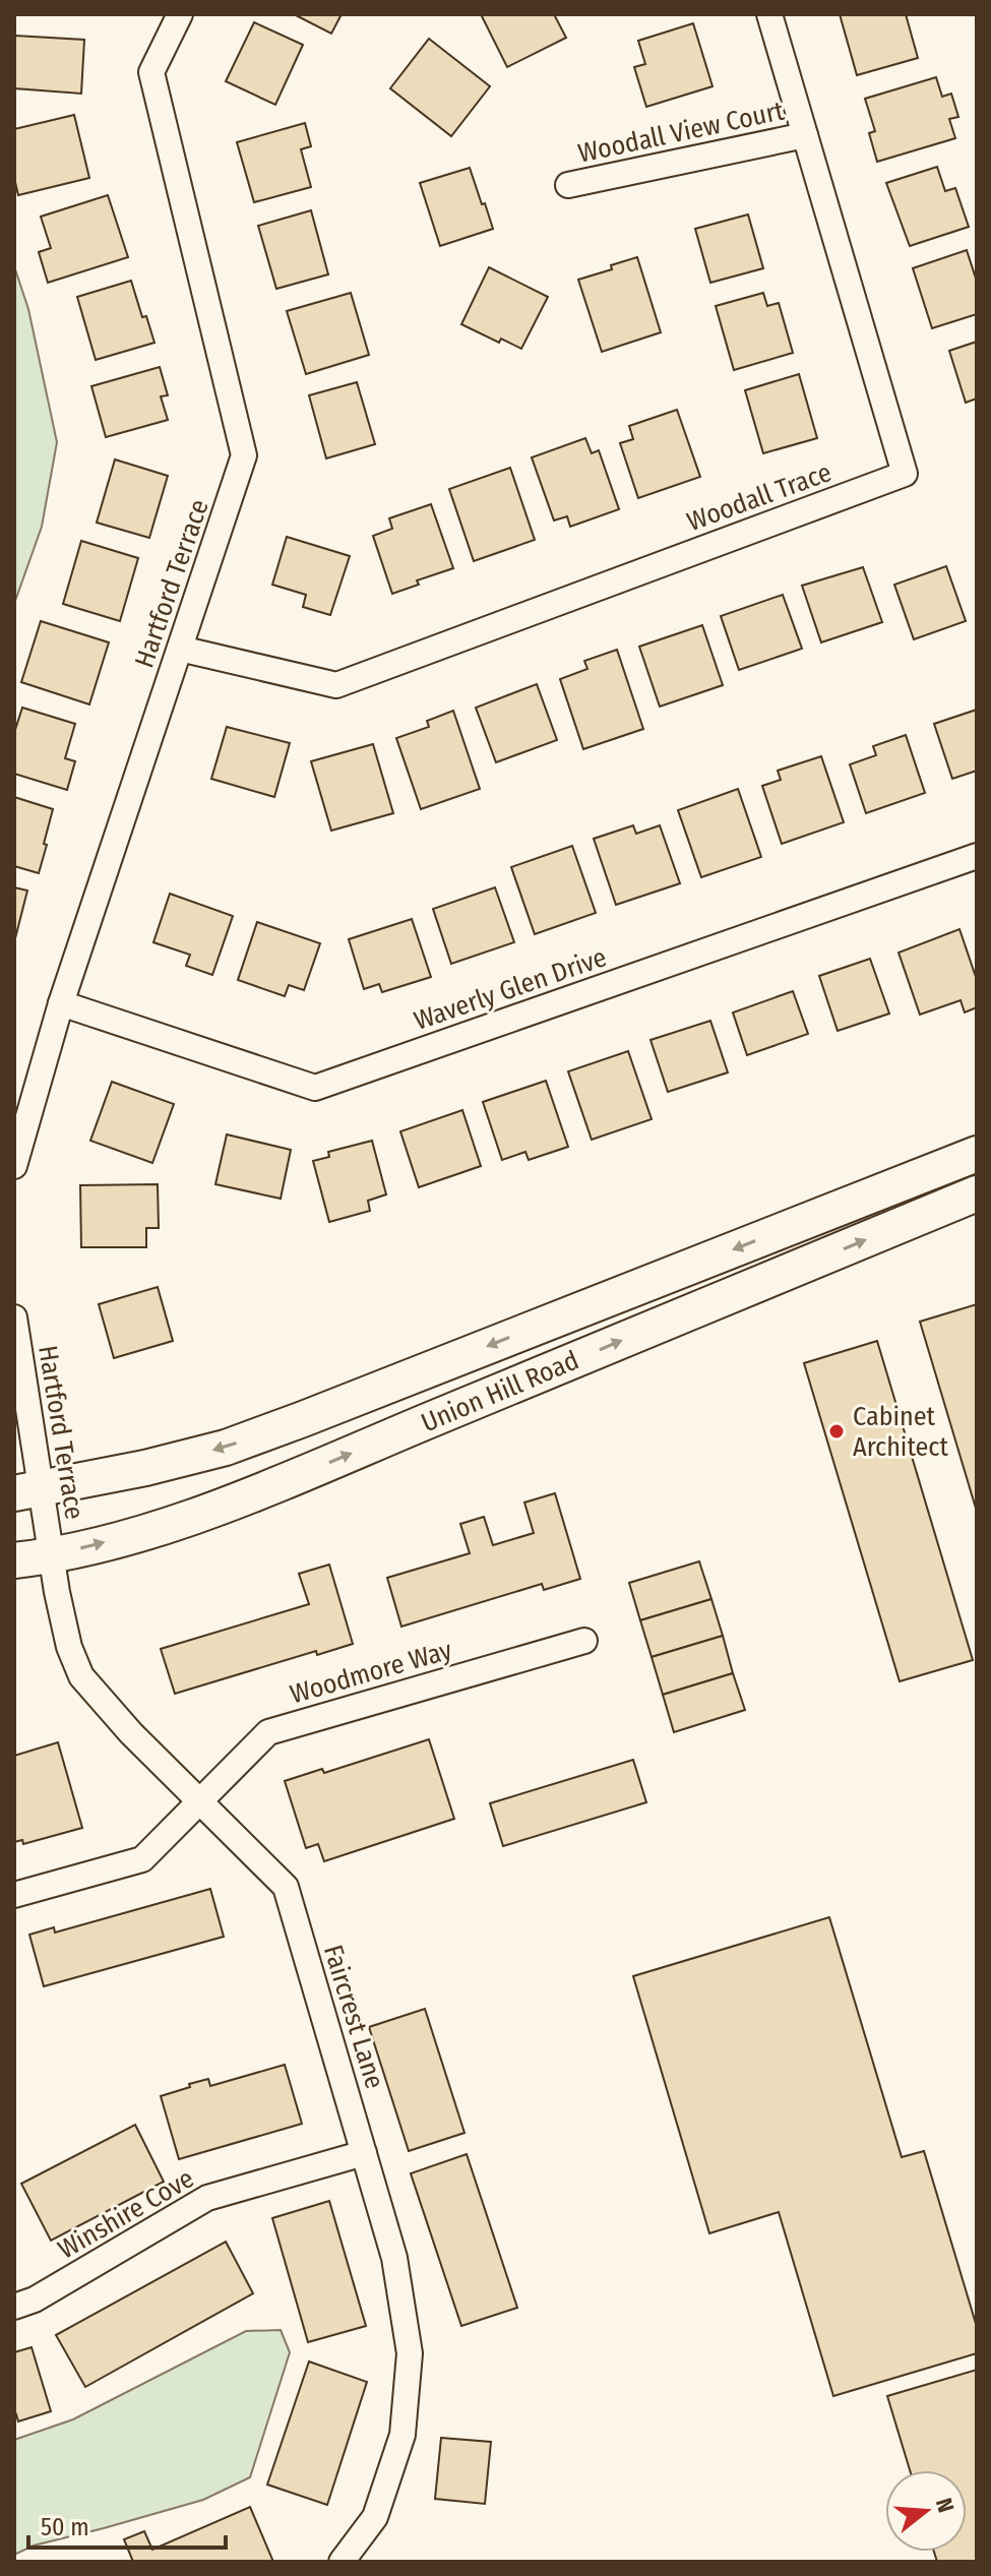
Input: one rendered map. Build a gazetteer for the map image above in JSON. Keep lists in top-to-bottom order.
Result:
{
  "streets": {
    "street": [
      "Woodall View Court",
      "Woodall Trace",
      "Hartford Terrace",
      "Waverly Glen Drive",
      "Union Hill Road",
      "Woodmore Way",
      "Faircrest Lane",
      "Winshire Cove"
    ]
  },
  "crossings": [
    ["Woodall View Court", "Woodall Trace"],
    ["Woodall Trace", "Hartford Terrace"],
    ["Hartford Terrace", "Waverly Glen Drive"],
    ["Hartford Terrace", "Union Hill Road"],
    ["Hartford Terrace", "Faircrest Lane"],
    ["Union Hill Road", "Faircrest Lane"],
    ["Woodmore Way", "Faircrest Lane"],
    ["Faircrest Lane", "Winshire Cove"]
  ],
  "places": ["Cabinet Architect"],
  "scale_bar": "50 m",
  "north": "right"
}
